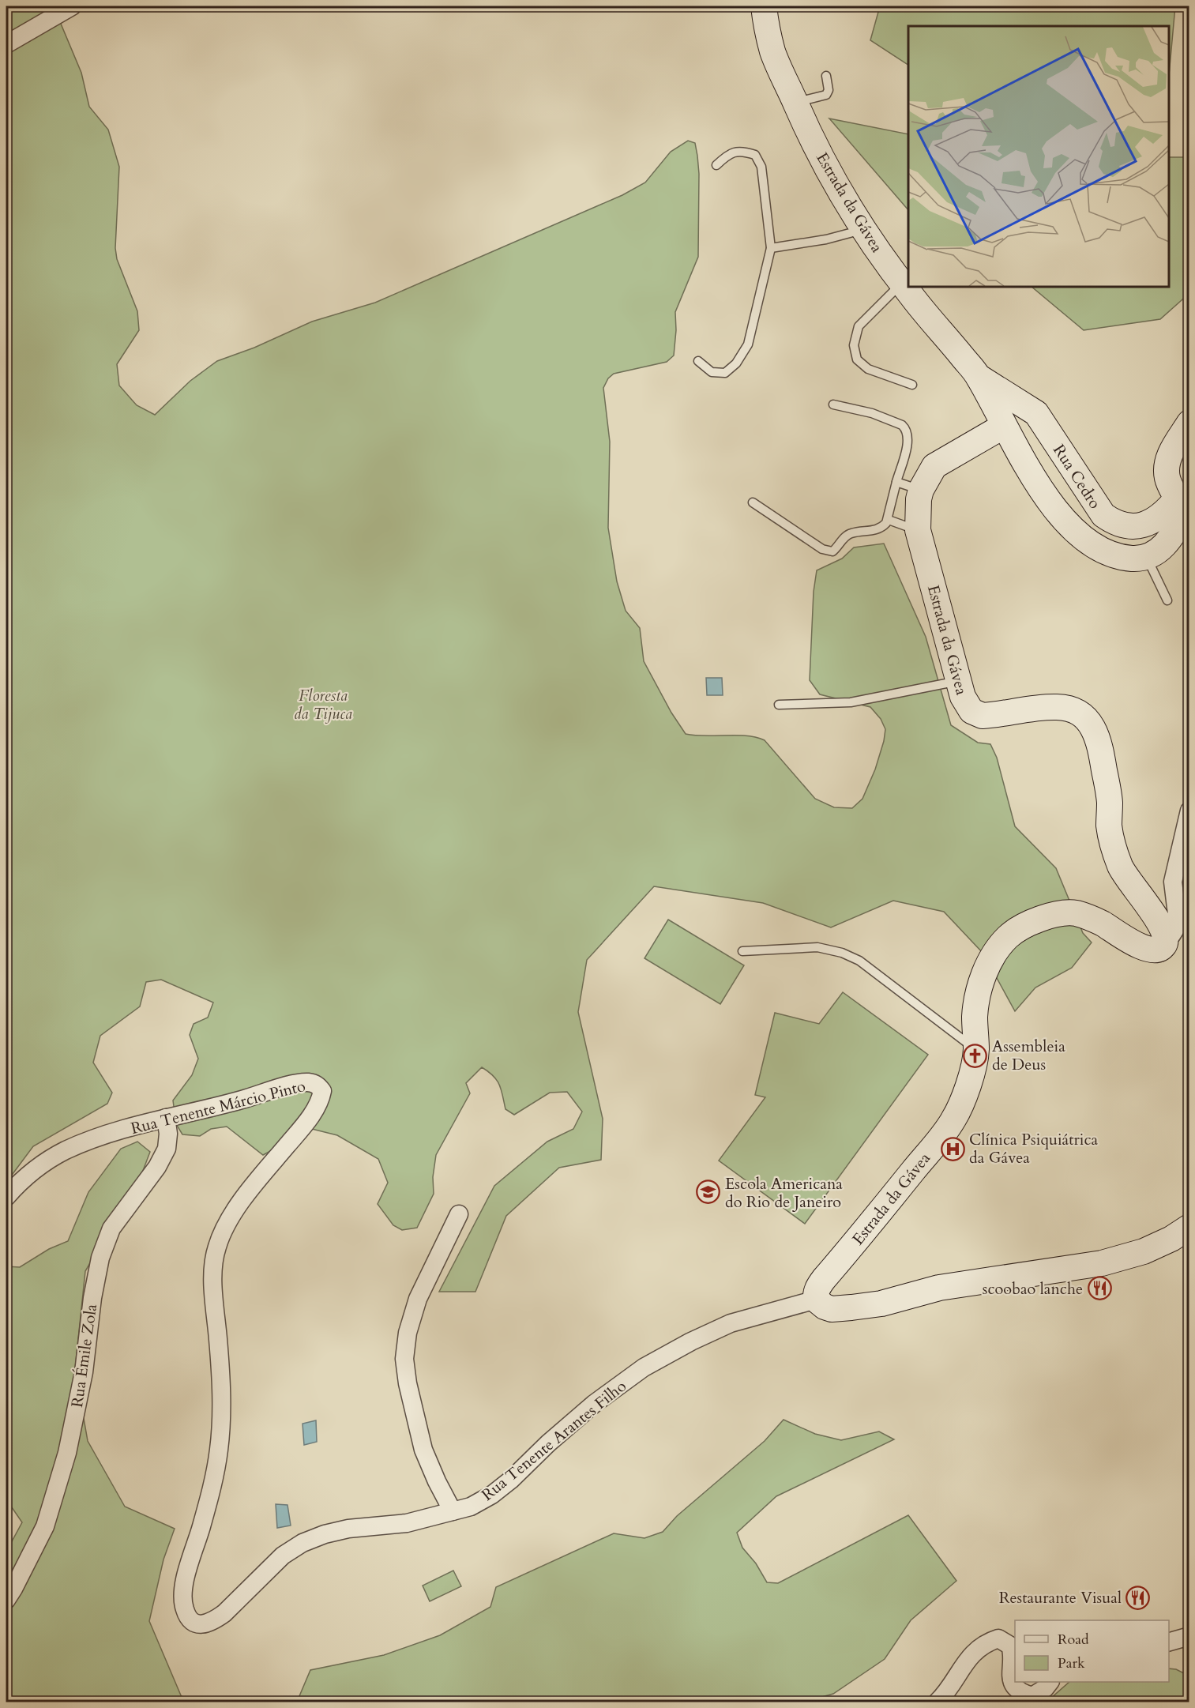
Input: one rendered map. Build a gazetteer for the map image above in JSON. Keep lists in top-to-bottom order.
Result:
{
  "streets": {
    "street": [
      "Estrada da Gávea",
      "Rua Cedro",
      "Rua Tenente Márcio Pinto",
      "Rua Émile Zola",
      "Rua Tenente Arantes Filho"
    ]
  },
  "crossings": [
    ["Estrada da Gávea", "Rua Cedro"],
    ["Estrada da Gávea", "Rua Tenente Arantes Filho"],
    ["Rua Tenente Márcio Pinto", "Rua Émile Zola"],
    ["Rua Tenente Márcio Pinto", "Rua Tenente Arantes Filho"]
  ],
  "parks": ["Floresta da Tijuca"],
  "places": {
    "church": ["Assembleia de Deus"],
    "hospital": ["Clínica Psiquiátrica da Gávea"],
    "school or university": ["Escola Americana do Rio de Janeiro"],
    "restaurant": ["scoobao lanche", "Restaurante Visual"]
  },
  "legend": ["Road", "Park"]
}
